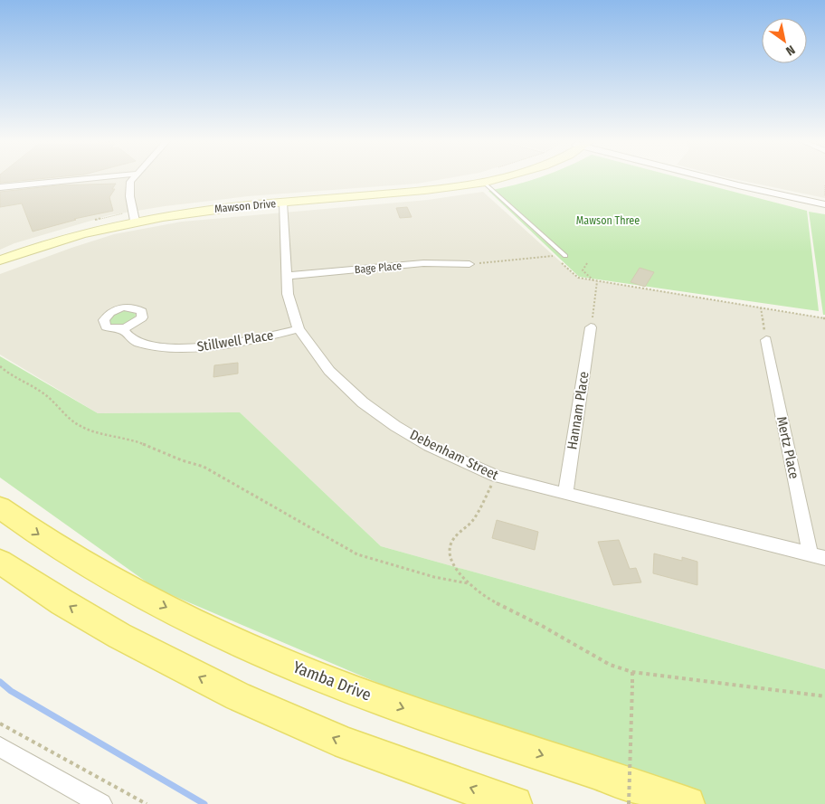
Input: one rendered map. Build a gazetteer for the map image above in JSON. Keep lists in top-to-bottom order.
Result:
{
  "streets": {
    "main road": ["Mawson Drive", "Yamba Drive"],
    "street": [
      "Bage Place",
      "Stillwell Place",
      "Hannam Place",
      "Mertz Place",
      "Debenham Street"
    ]
  },
  "crossings": [
    ["Mawson Drive", "Debenham Street"],
    ["Bage Place", "Debenham Street"],
    ["Stillwell Place", "Debenham Street"],
    ["Hannam Place", "Debenham Street"],
    ["Mertz Place", "Debenham Street"]
  ],
  "parks": ["Mawson Three"],
  "north": "bottom right"
}
